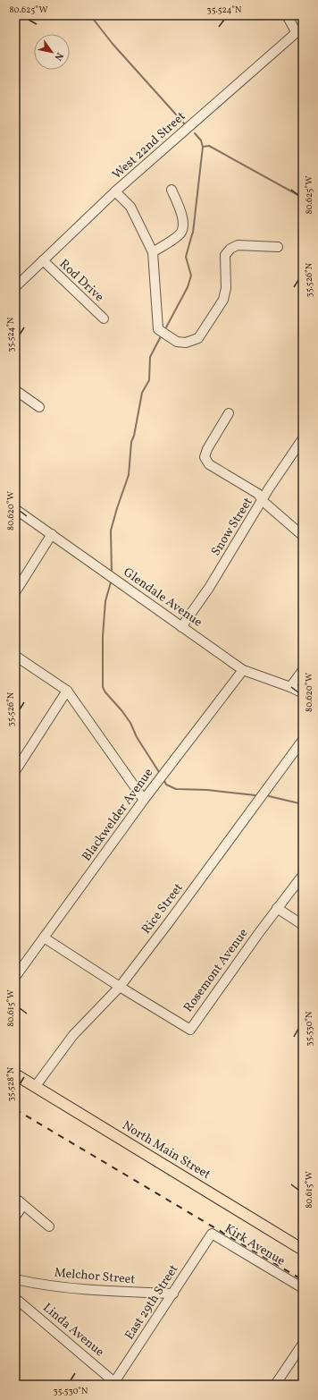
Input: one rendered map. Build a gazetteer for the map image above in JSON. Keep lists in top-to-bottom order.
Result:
{
  "streets": {
    "main road": ["North Main Street"],
    "street": [
      "West 22nd Street",
      "Rod Drive",
      "Snow Street",
      "Glendale Avenue",
      "Blackwelder Avenue",
      "Rice Street",
      "Rosemont Avenue",
      "Kirk Avenue",
      "Melchor Street",
      "East 29th Street",
      "Linda Avenue"
    ]
  },
  "crossings": [
    ["West 22nd Street", "Rod Drive"],
    ["Snow Street", "Glendale Avenue"],
    ["Glendale Avenue", "Blackwelder Avenue"],
    ["Blackwelder Avenue", "Rosemont Avenue"],
    ["Rice Street", "Rosemont Avenue"],
    ["Rice Street", "North Main Street"],
    ["Kirk Avenue", "East 29th Street"],
    ["Melchor Street", "East 29th Street"],
    ["East 29th Street", "Linda Avenue"]
  ],
  "north": "bottom right",
  "coordinates": [
    "80.625°W",
    "35.524°N",
    "35.526°N",
    "80.620°W",
    "80.615°W",
    "35.530°N",
    "35.528°N"
  ]
}
